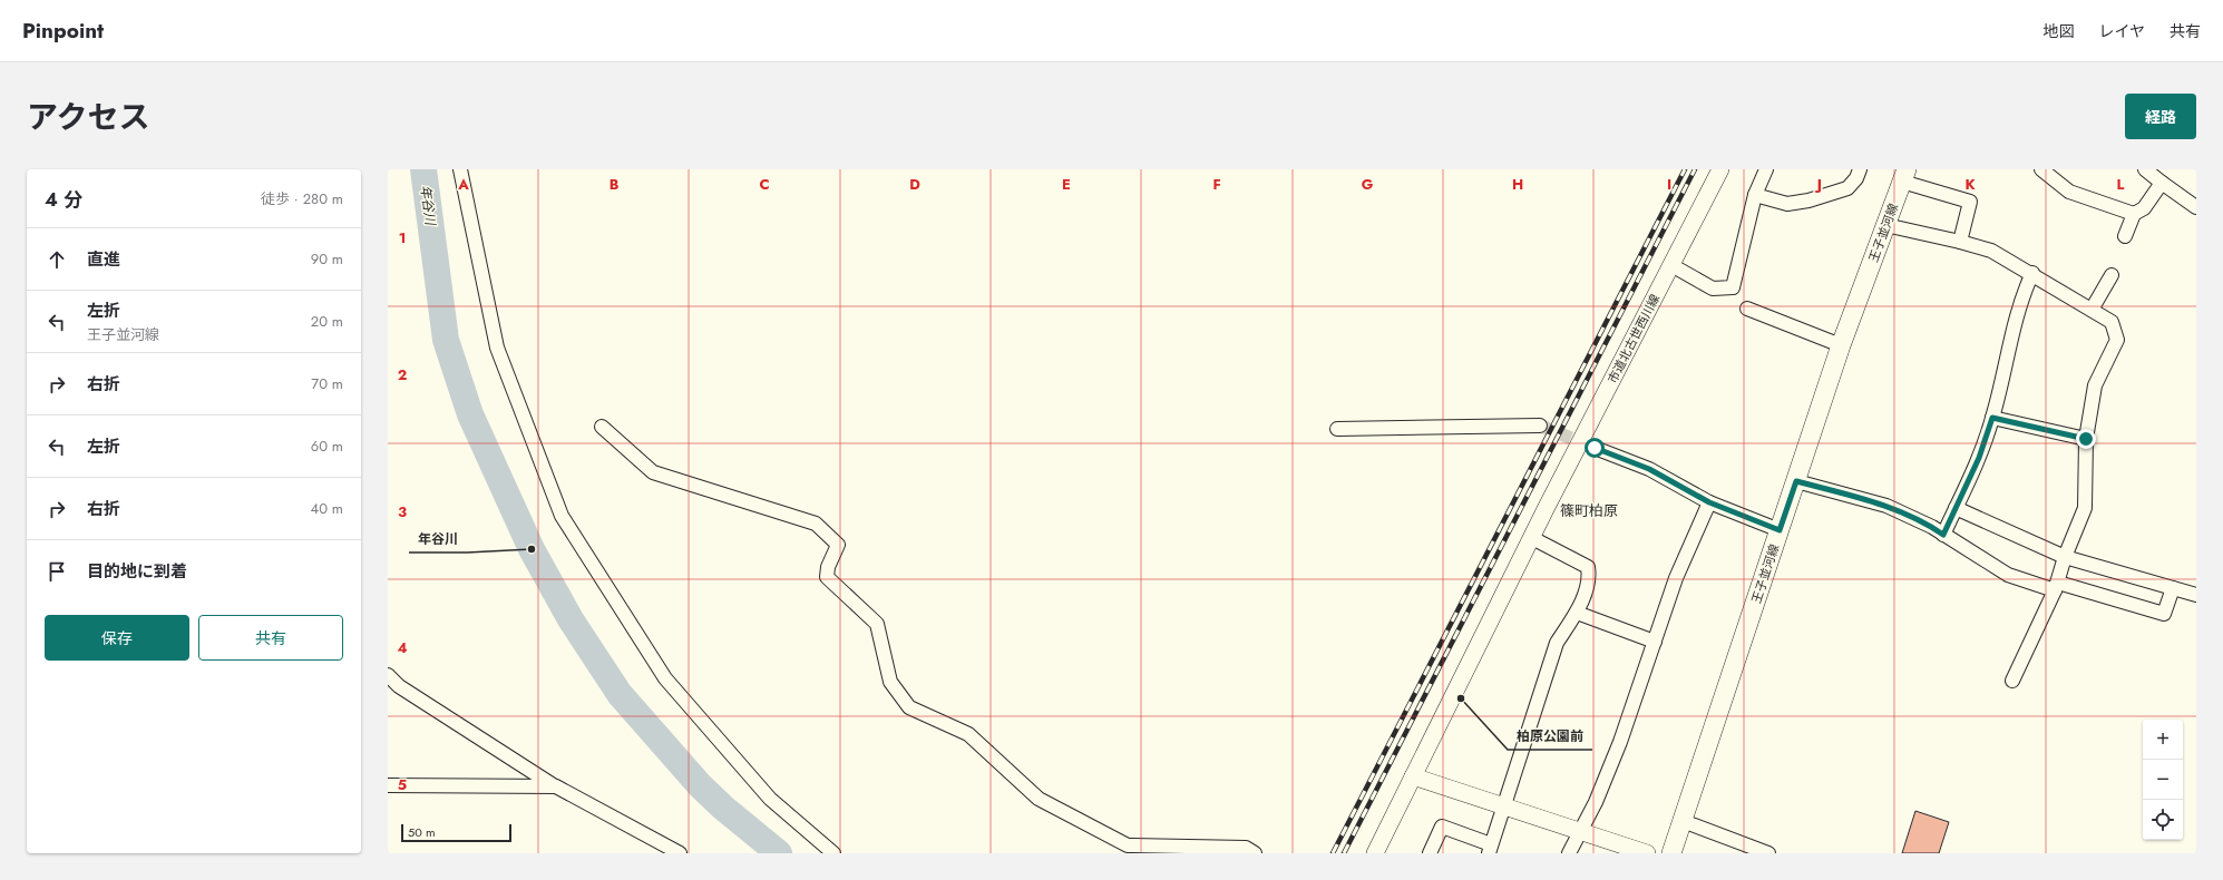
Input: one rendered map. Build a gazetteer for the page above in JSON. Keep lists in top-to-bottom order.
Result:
{
  "streets": {
    "main road": ["王子並河線"],
    "street": ["市道北古世西川線"]
  },
  "districts": ["篠町柏原"],
  "water": ["年谷川"],
  "places": ["年谷川", "柏原公園前"],
  "scale_bar": "50 m",
  "page": {
    "header": "Pinpoint",
    "nav": ["地図", "レイヤ", "共有"],
    "title": "アクセス",
    "buttons": [
      "経路",
      ["保存", "共有"]
    ],
    "heading": ["4 分", "徒歩 · 280 m"],
    "list": [
      ["直進", "90 m"],
      ["左折", "王子並河線", "20 m"],
      ["右折", "70 m"],
      ["左折", "60 m"],
      ["右折", "40 m"],
      "目的地に到着"
    ],
    "map_buttons": ["+", "−"],
    "scale": "50 m"
  },
  "grid": {
    "columns": [
      "A",
      "B",
      "C",
      "D",
      "E",
      "F",
      "G",
      "H",
      "I",
      "J",
      "K",
      "L"
    ],
    "rows": [
      "1",
      "2",
      "3",
      "4",
      "5"
    ]
  }
}
